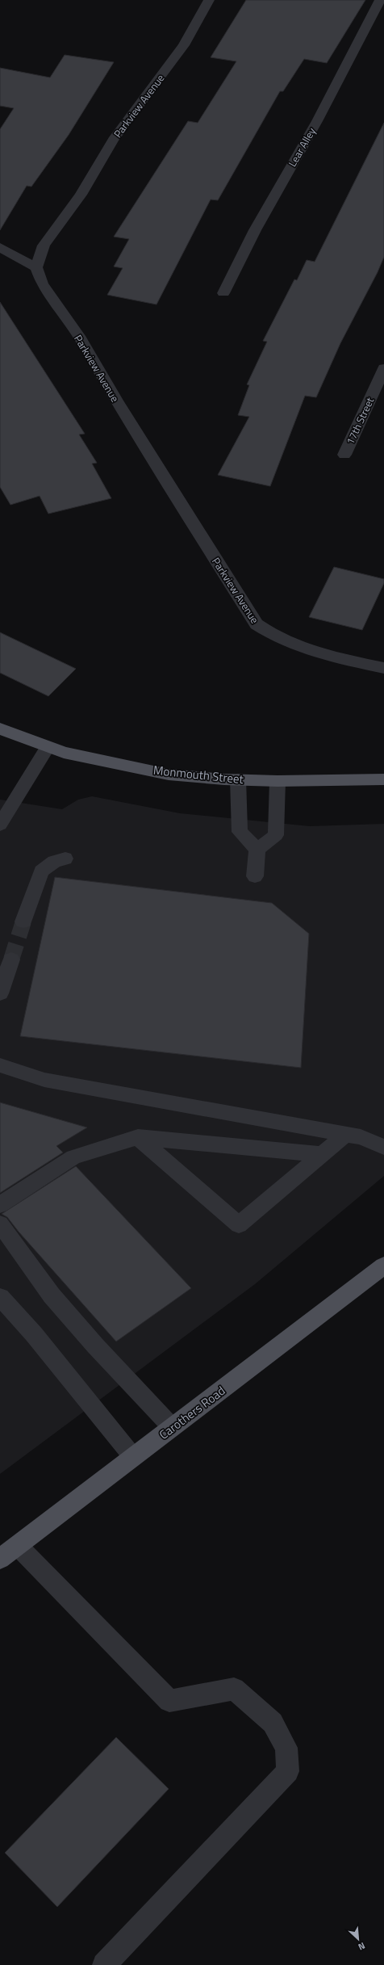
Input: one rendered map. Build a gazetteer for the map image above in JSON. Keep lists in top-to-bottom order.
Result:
{
  "streets": {
    "main road": ["Monmouth Street", "Carothers Road"],
    "street": ["Parkview Avenue", "Lear Alley", "17th Street"]
  },
  "north": "bottom right"
}
